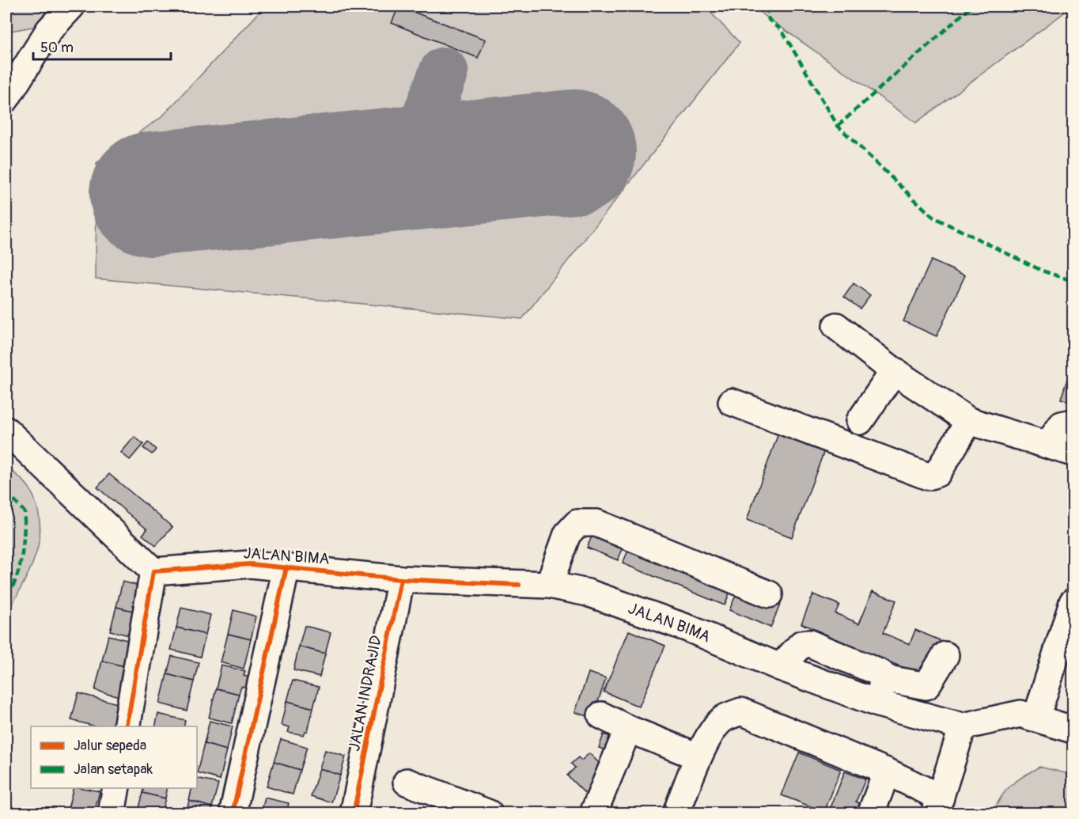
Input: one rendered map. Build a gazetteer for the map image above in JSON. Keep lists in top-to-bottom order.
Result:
{
  "streets": {
    "street": ["JALAN BIMA", "JALAN INDRAJID"]
  },
  "crossings": [
    ["JALAN BIMA", "JALAN INDRAJID"]
  ],
  "legend": ["Jalur sepeda", "Jalan setapak"],
  "scale_bar": "50 m"
}
